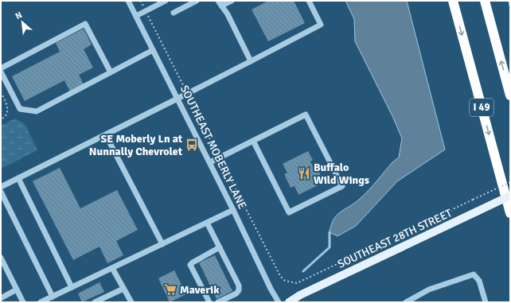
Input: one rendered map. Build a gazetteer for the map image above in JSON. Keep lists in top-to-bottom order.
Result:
{
  "streets": {
    "highway": ["I 49"],
    "main road": ["SOUTHEAST 28TH STREET"],
    "street": ["SOUTHEAST MOBERLY LANE"]
  },
  "places": {
    "bus stop": ["SE Moberly Ln at Nunnally Chevrolet"],
    "restaurant": ["Buffalo Wild Wings"],
    "supermarket": ["Maverik"]
  },
  "north": "top left"
}
